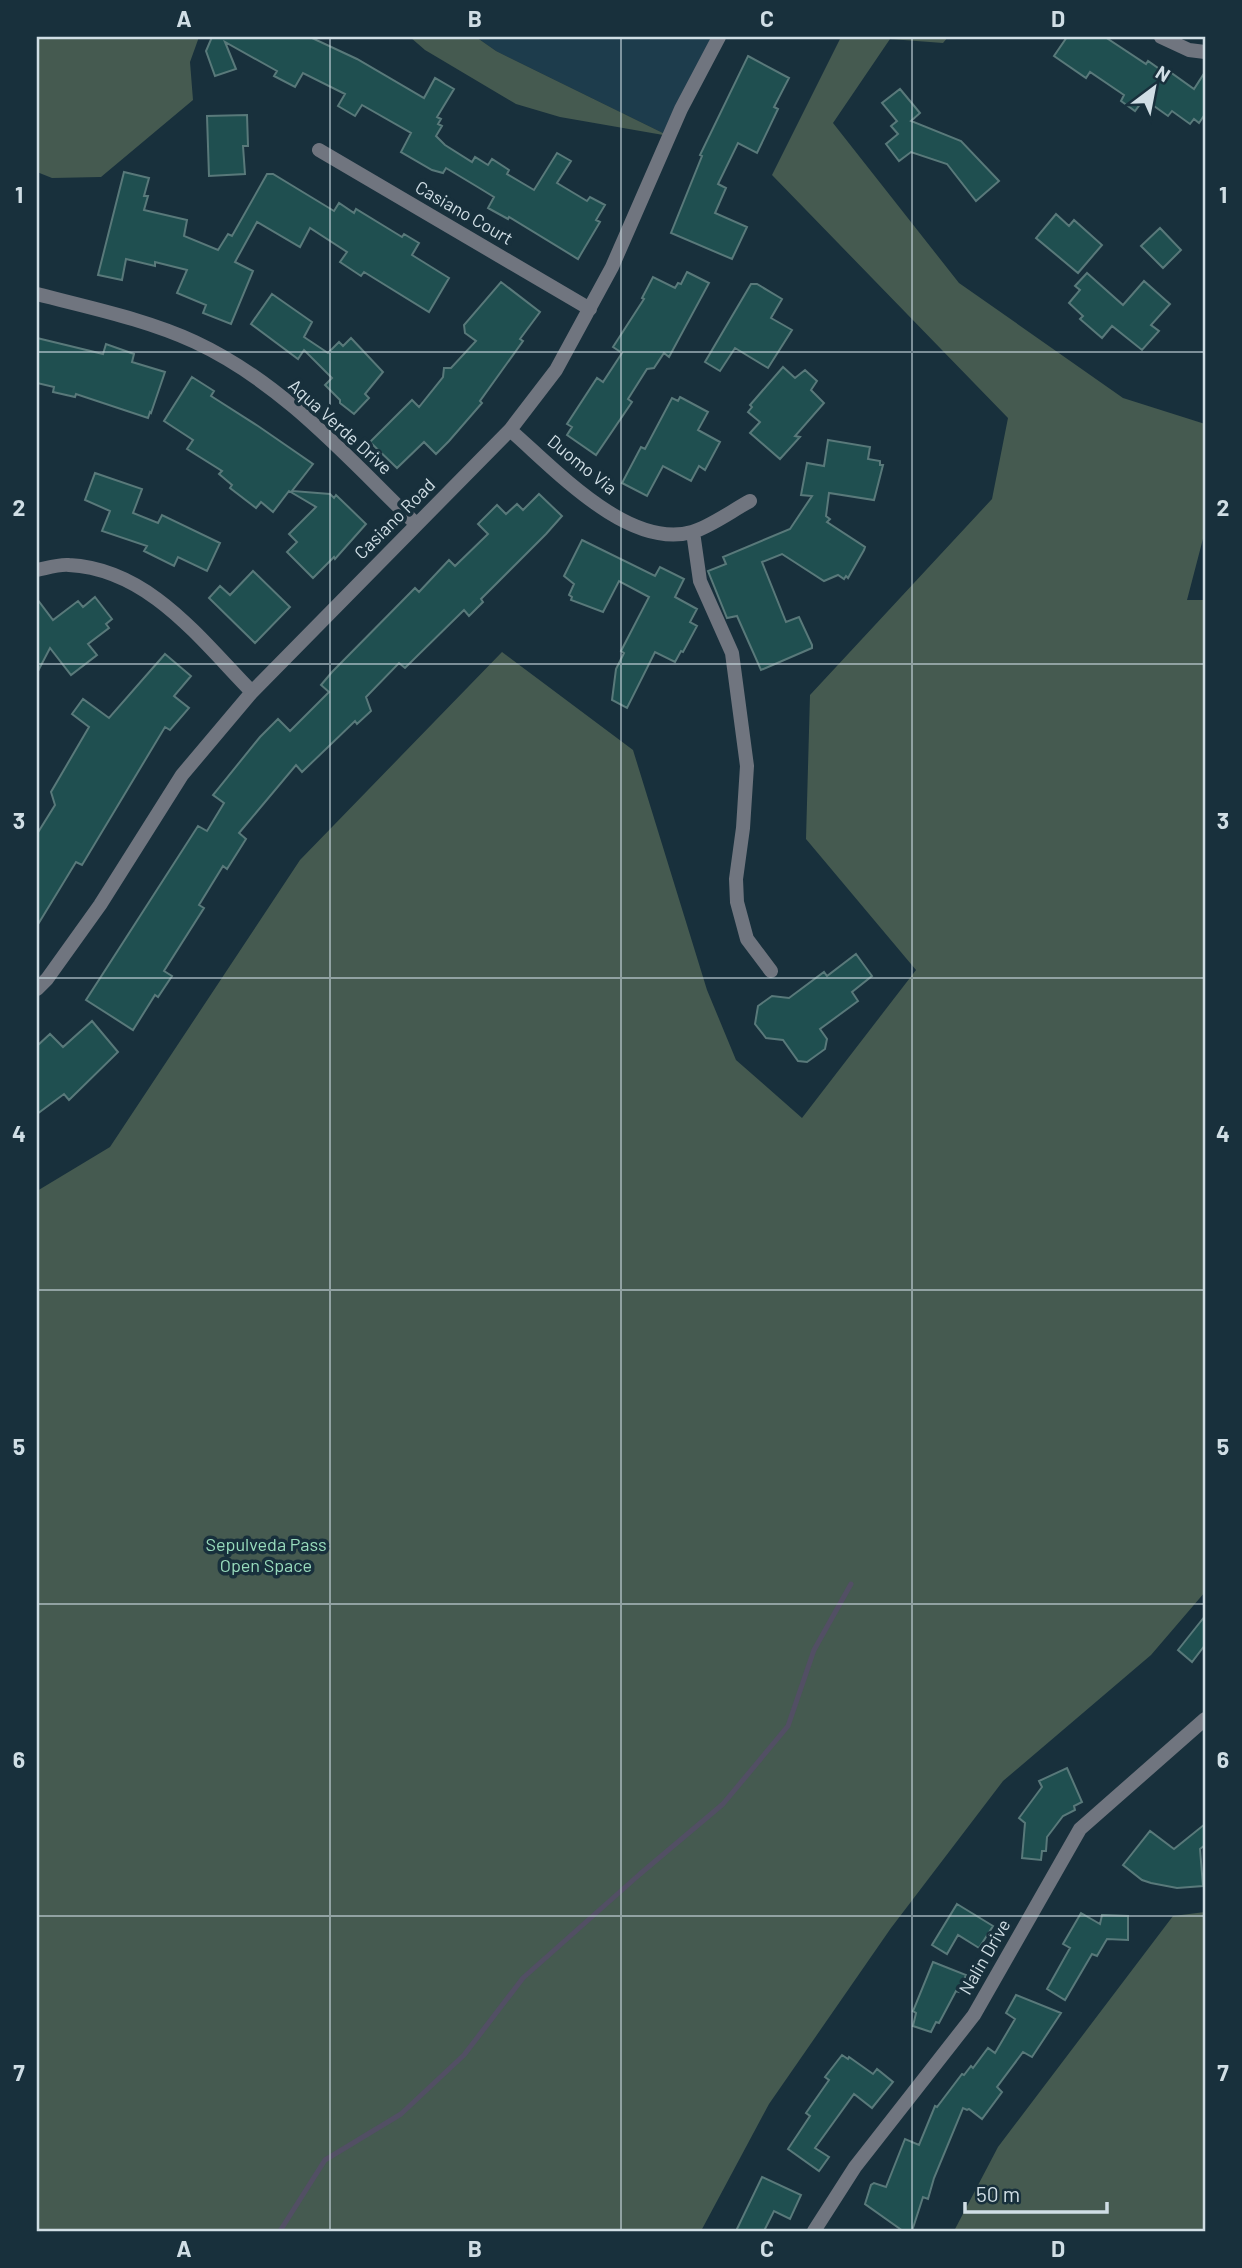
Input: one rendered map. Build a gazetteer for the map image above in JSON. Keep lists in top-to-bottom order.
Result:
{
  "streets": {
    "street": [
      "Casiano Court",
      "Aqua Verde Drive",
      "Duomo Via",
      "Casiano Road",
      "Nalin Drive"
    ]
  },
  "crossings": [
    ["Casiano Court", "Casiano Road"],
    ["Aqua Verde Drive", "Casiano Road"],
    ["Duomo Via", "Casiano Road"]
  ],
  "parks": ["Sepulveda Pass Open Space"],
  "scale_bar": "50 m",
  "north": "top right",
  "grid": {
    "columns": [
      "A",
      "B",
      "C",
      "D"
    ],
    "rows": [
      "1",
      "2",
      "3",
      "4",
      "5",
      "6",
      "7"
    ]
  }
}
